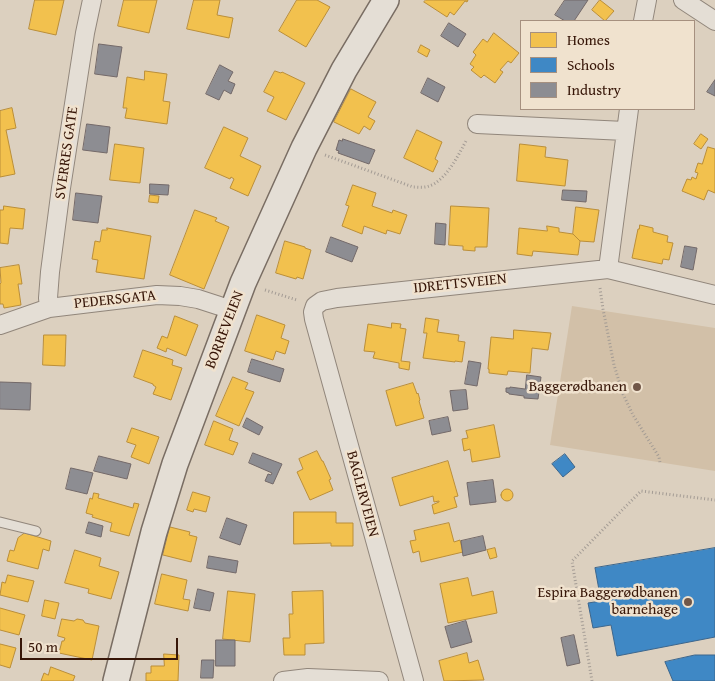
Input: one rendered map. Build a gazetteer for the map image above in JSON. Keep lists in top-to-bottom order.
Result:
{
  "streets": {
    "main road": ["BORREVEIEN"],
    "street": [
      "SVERRES GATE",
      "IDRETTSVEIEN",
      "PEDERSGATA",
      "BAGLERVEIEN"
    ]
  },
  "crossings": [
    ["SVERRES GATE", "PEDERSGATA"],
    ["IDRETTSVEIEN", "BAGLERVEIEN"],
    ["PEDERSGATA", "BORREVEIEN"]
  ],
  "places": ["Baggerødbanen", "Espira Baggerødbanen barnehage"],
  "legend": ["Homes", "Schools", "Industry"],
  "scale_bar": "50 m"
}
